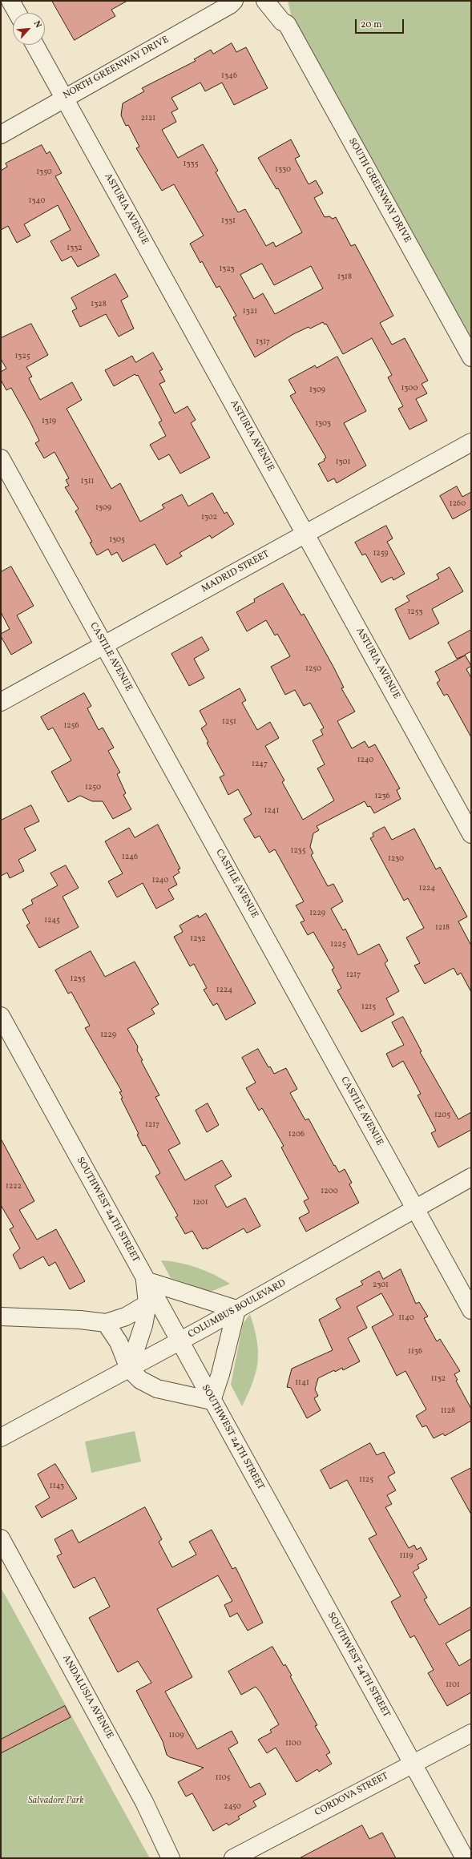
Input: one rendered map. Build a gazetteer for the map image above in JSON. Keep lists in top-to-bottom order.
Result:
{
  "streets": {
    "street": [
      "NORTH GREENWAY DRIVE",
      "SOUTH GREENWAY DRIVE",
      "ASTURIA AVENUE",
      "MADRID STREET",
      "CASTILE AVENUE",
      "SOUTHWEST 24TH STREET",
      "COLUMBUS BOULEVARD",
      "ANDALUSIA AVENUE",
      "CORDOVA STREET"
    ]
  },
  "crossings": [
    ["NORTH GREENWAY DRIVE", "ASTURIA AVENUE"],
    ["ASTURIA AVENUE", "MADRID STREET"],
    ["MADRID STREET", "CASTILE AVENUE"],
    ["CASTILE AVENUE", "COLUMBUS BOULEVARD"],
    ["SOUTHWEST 24TH STREET", "COLUMBUS BOULEVARD"],
    ["SOUTHWEST 24TH STREET", "CORDOVA STREET"]
  ],
  "parks": ["Salvadore Park"],
  "house_numbers": [
    "1346",
    "2121",
    "1335",
    "1330",
    "1350",
    "1340",
    "1331",
    "1332",
    "1323",
    "1318",
    "1328",
    "1321",
    "1317",
    "1325",
    "1300",
    "1309",
    "1319",
    "1303",
    "1301",
    "1311",
    "1260",
    "1309",
    "1302",
    "1305",
    "1259",
    "1253",
    "1250",
    "1251",
    "1256",
    "1240",
    "1247",
    "1250",
    "1236",
    "1241",
    "1235",
    "1246",
    "1230",
    "1240",
    "1224",
    "1229",
    "1245",
    "1218",
    "1232",
    "1225",
    "1217",
    "1235",
    "1224",
    "1215",
    "1229",
    "1205",
    "1217",
    "1206",
    "1222",
    "1200",
    "1201",
    "2301",
    "1140",
    "1136",
    "1132",
    "1141",
    "1128",
    "1125",
    "1143",
    "1119",
    "1101",
    "1109",
    "1100",
    "1105",
    "2450"
  ],
  "scale_bar": "20 m",
  "north": "top right"
}
